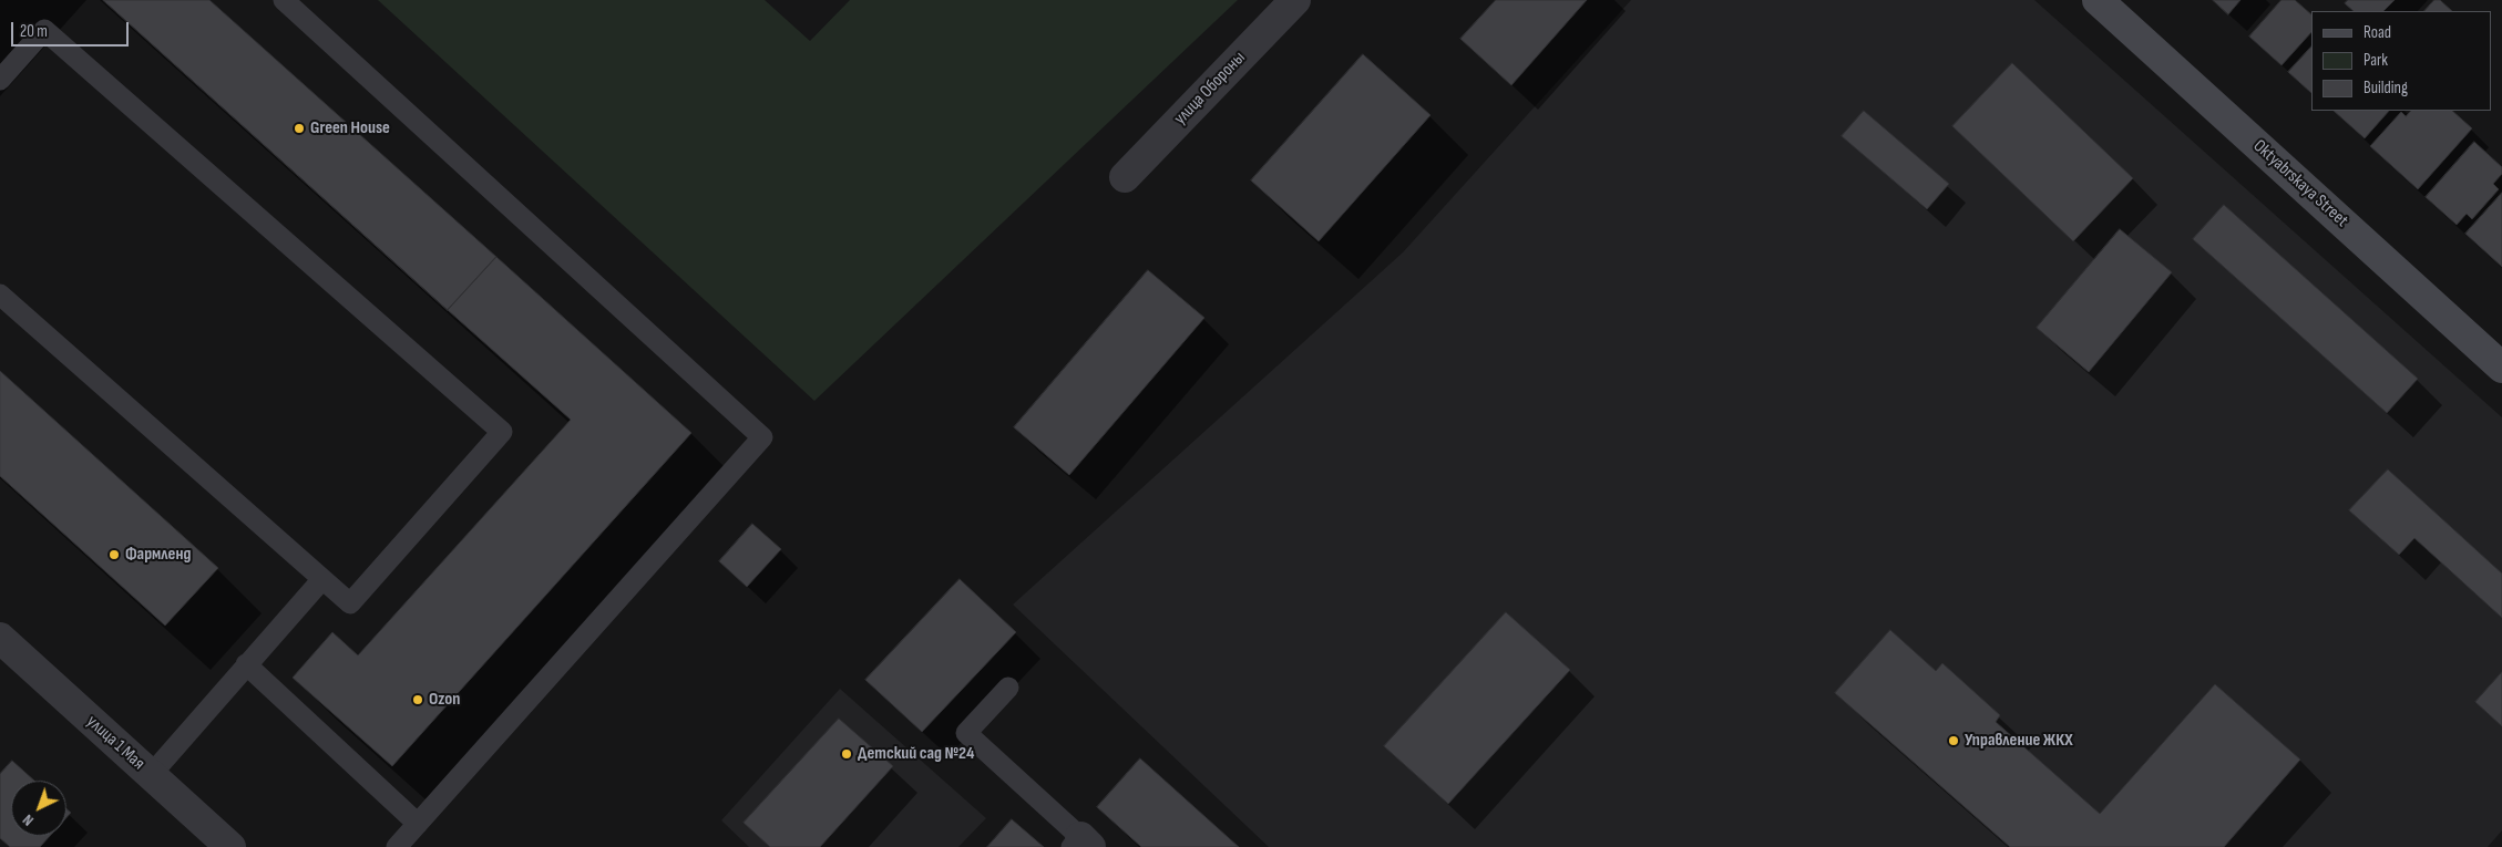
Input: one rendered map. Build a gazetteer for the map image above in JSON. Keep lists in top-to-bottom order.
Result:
{
  "streets": {
    "street": ["улица Обороны", "Oktyabrskaya Street", "улица 1 Мая"]
  },
  "places": [
    "Green House",
    "Фармленд",
    "Ozon",
    "Управление ЖКХ",
    "Детский сад №24"
  ],
  "legend": ["Road", "Park", "Building"],
  "scale_bar": "20 m",
  "north": "bottom left"
}
